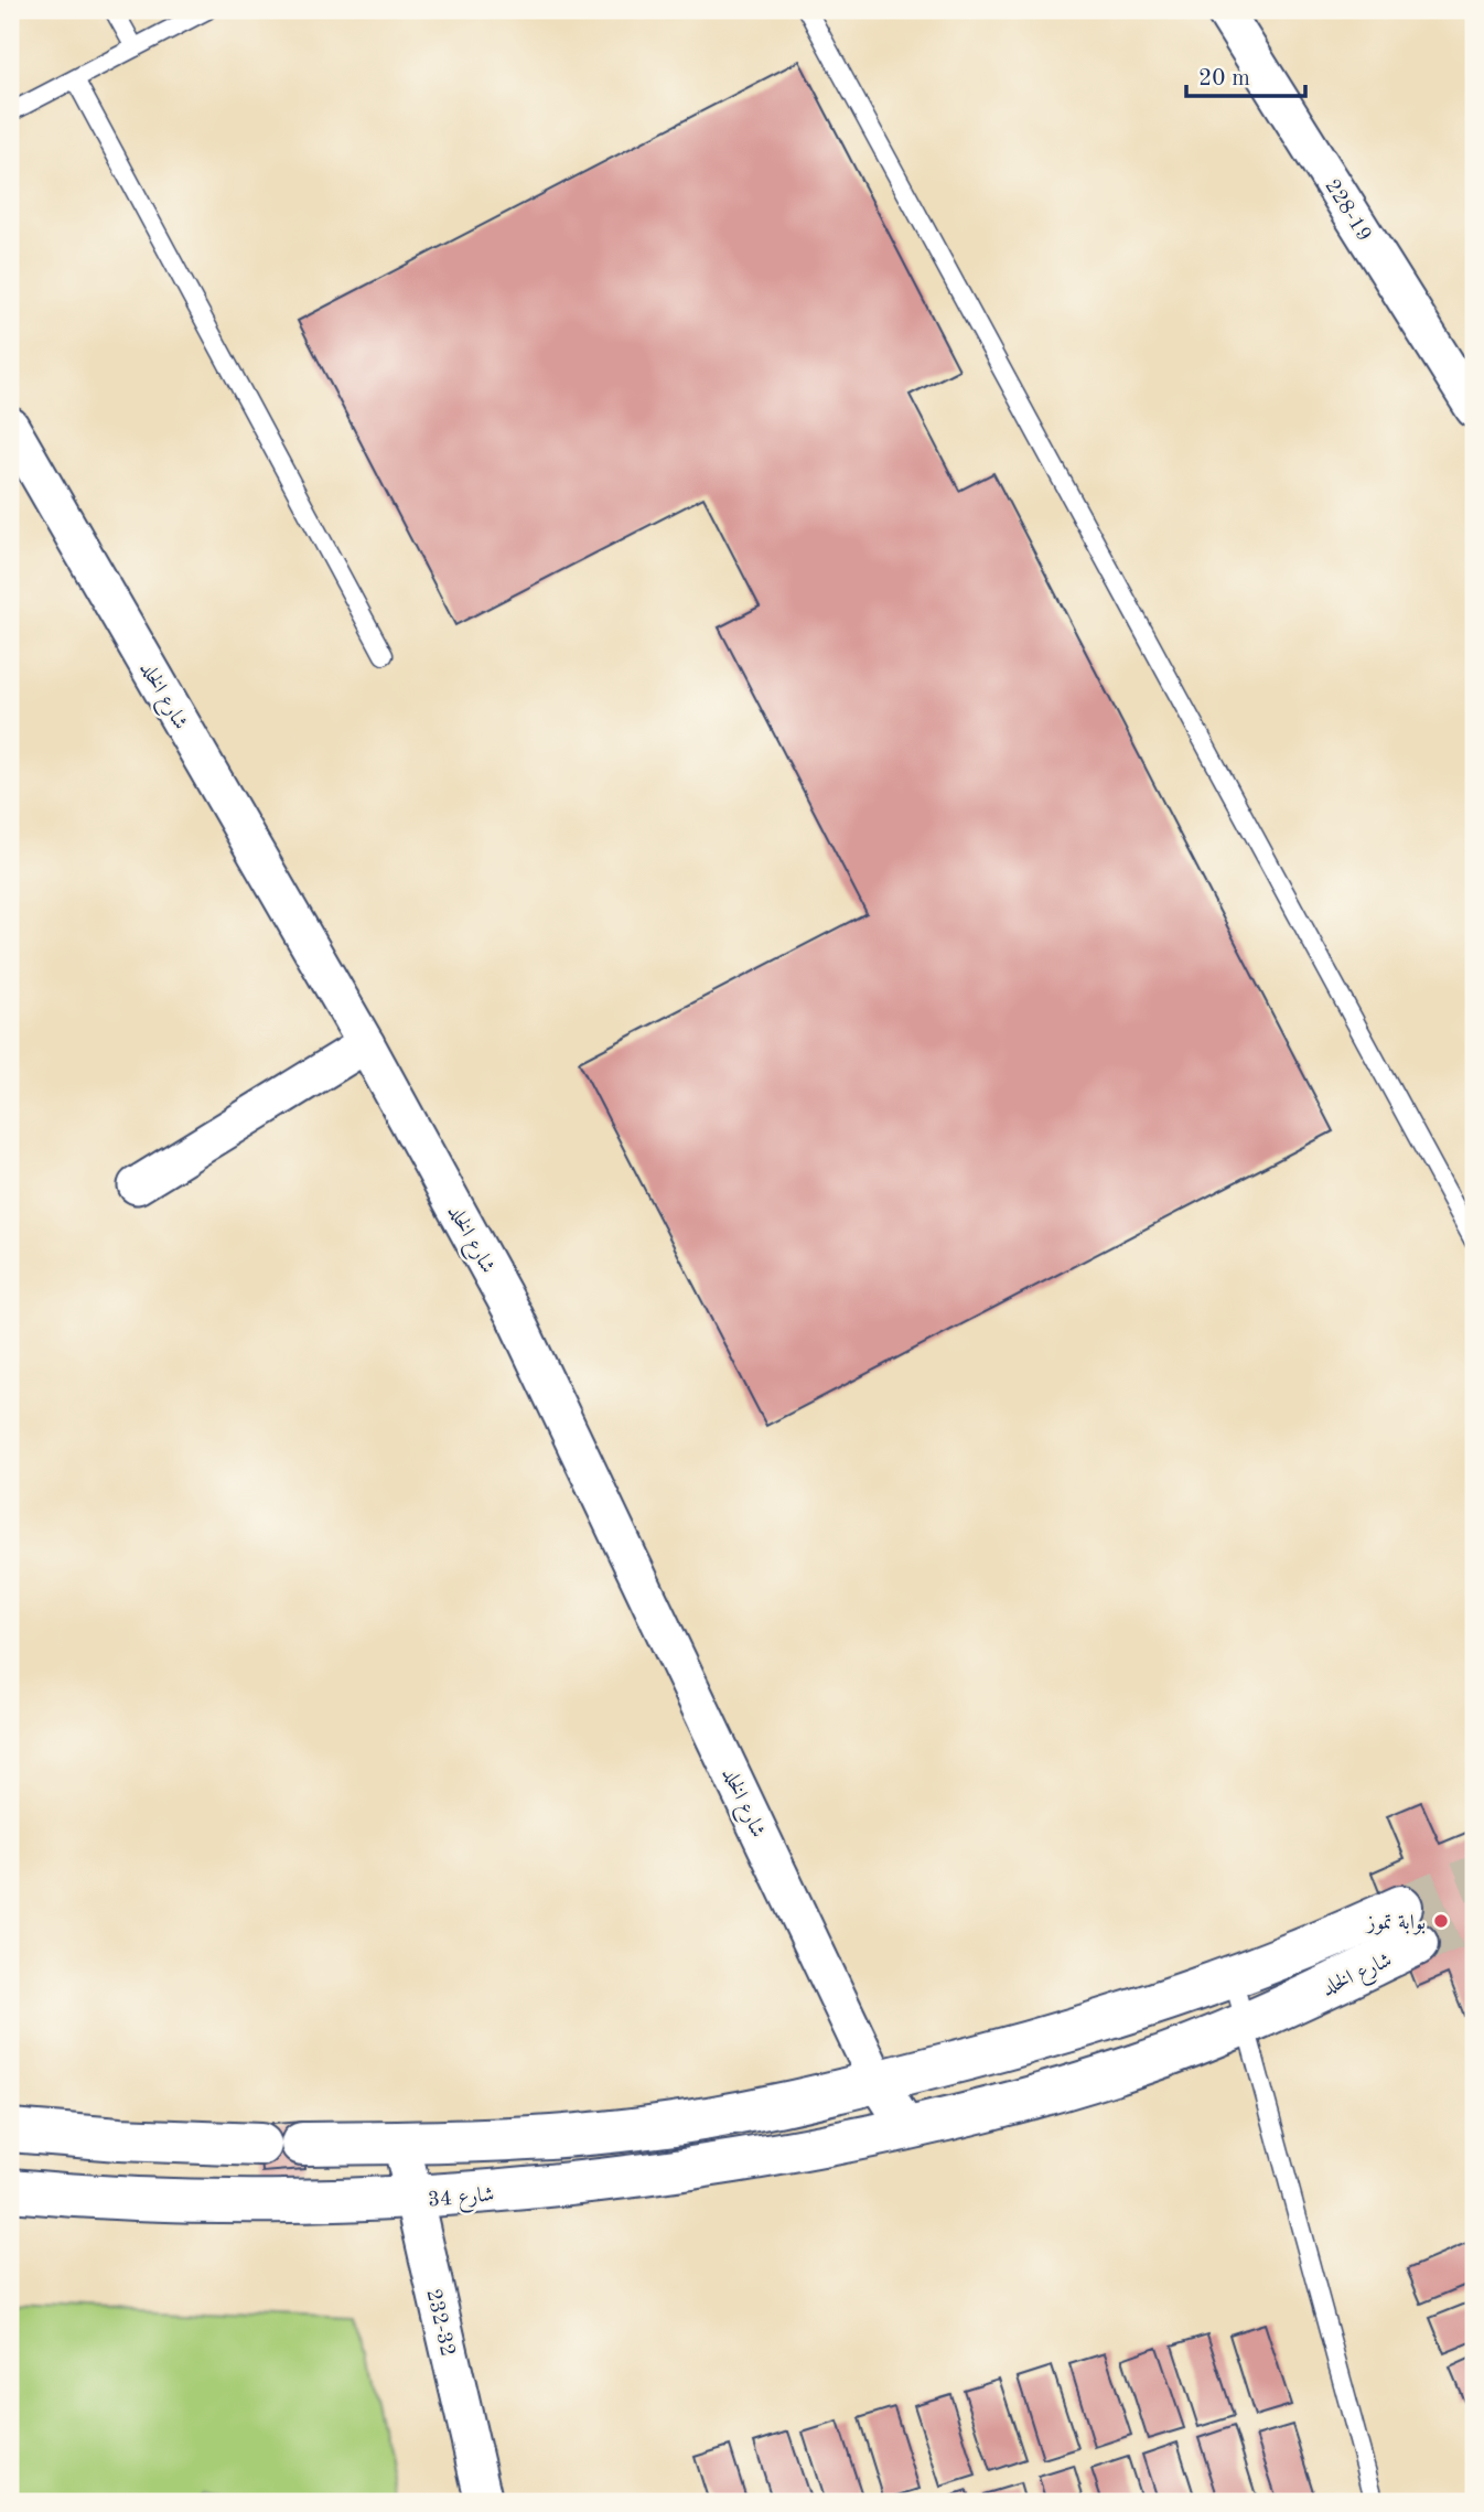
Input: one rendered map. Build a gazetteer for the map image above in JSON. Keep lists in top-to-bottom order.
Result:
{
  "streets": {
    "main road": ["شارع الخلد", "شارع 34"],
    "street": ["228-19", "232-32"]
  },
  "crossings": [
    ["شارع الخلد", "شارع 34"],
    ["شارع 34", "232-32"]
  ],
  "places": ["بوابة تموز"],
  "scale_bar": "20 m"
}
